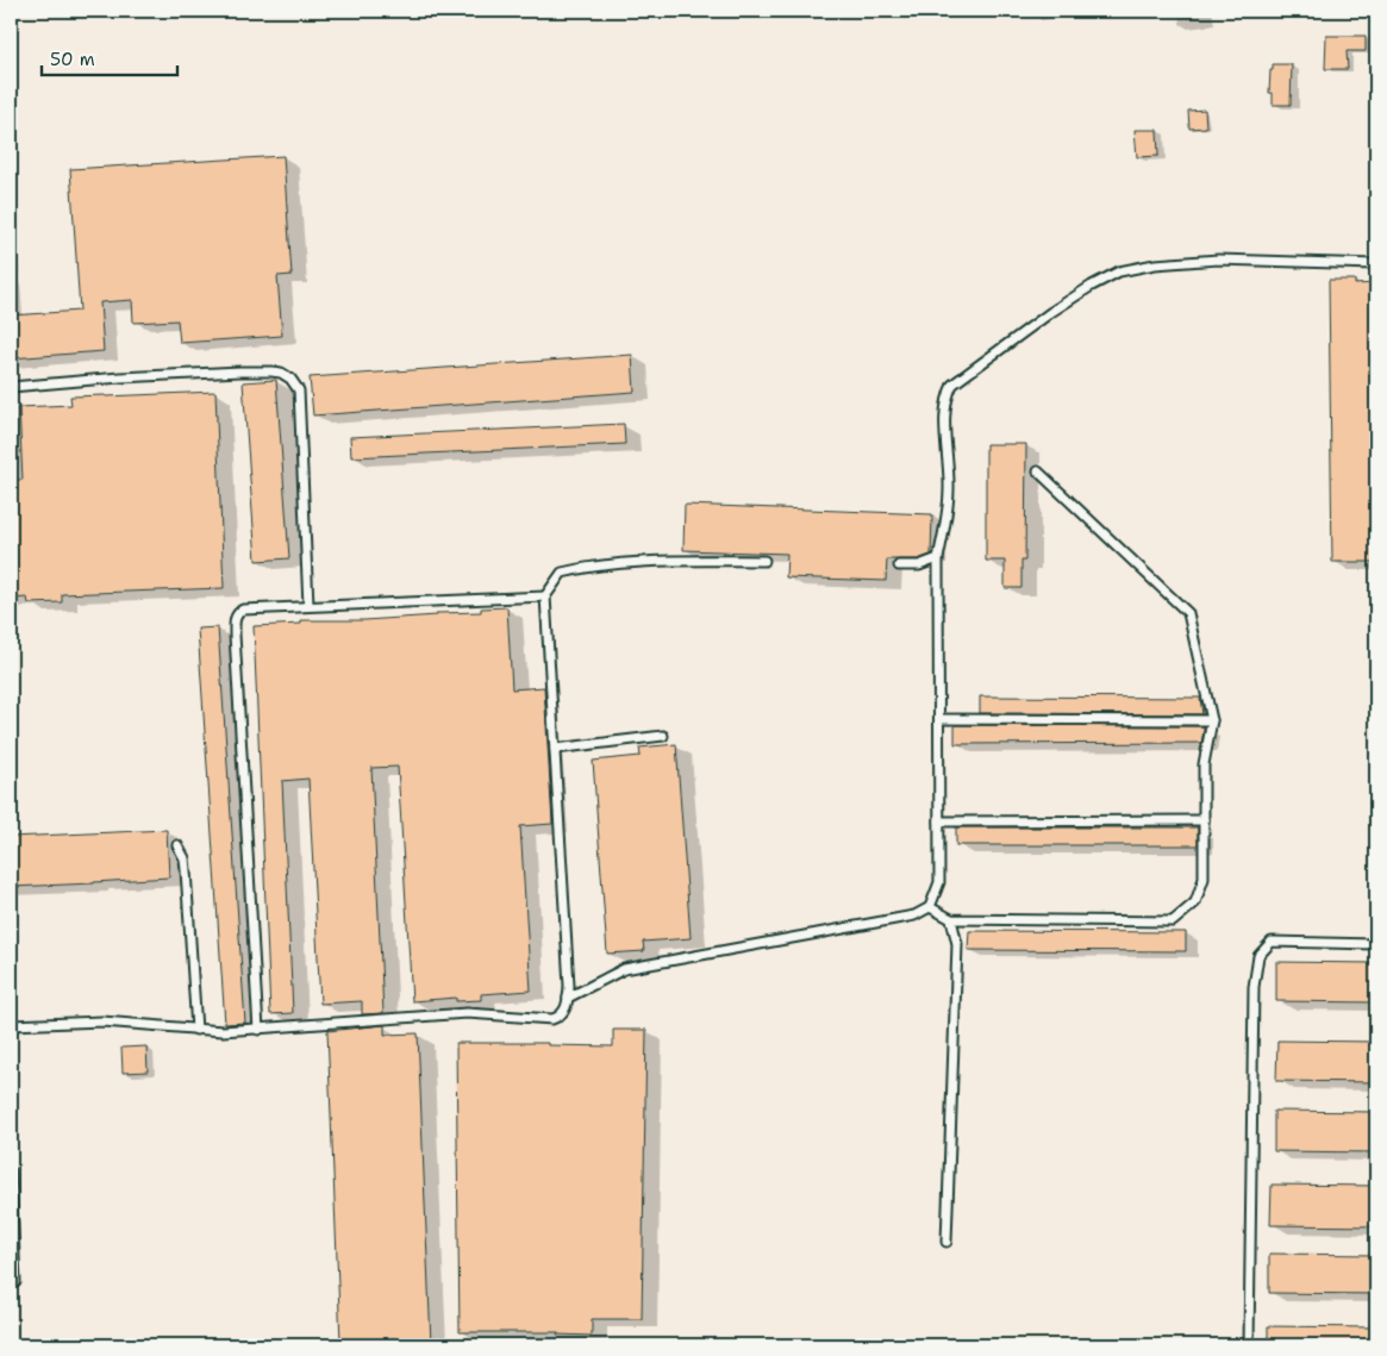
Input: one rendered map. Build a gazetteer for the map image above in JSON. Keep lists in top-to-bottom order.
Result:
{
  "scale_bar": "50 m"
}
